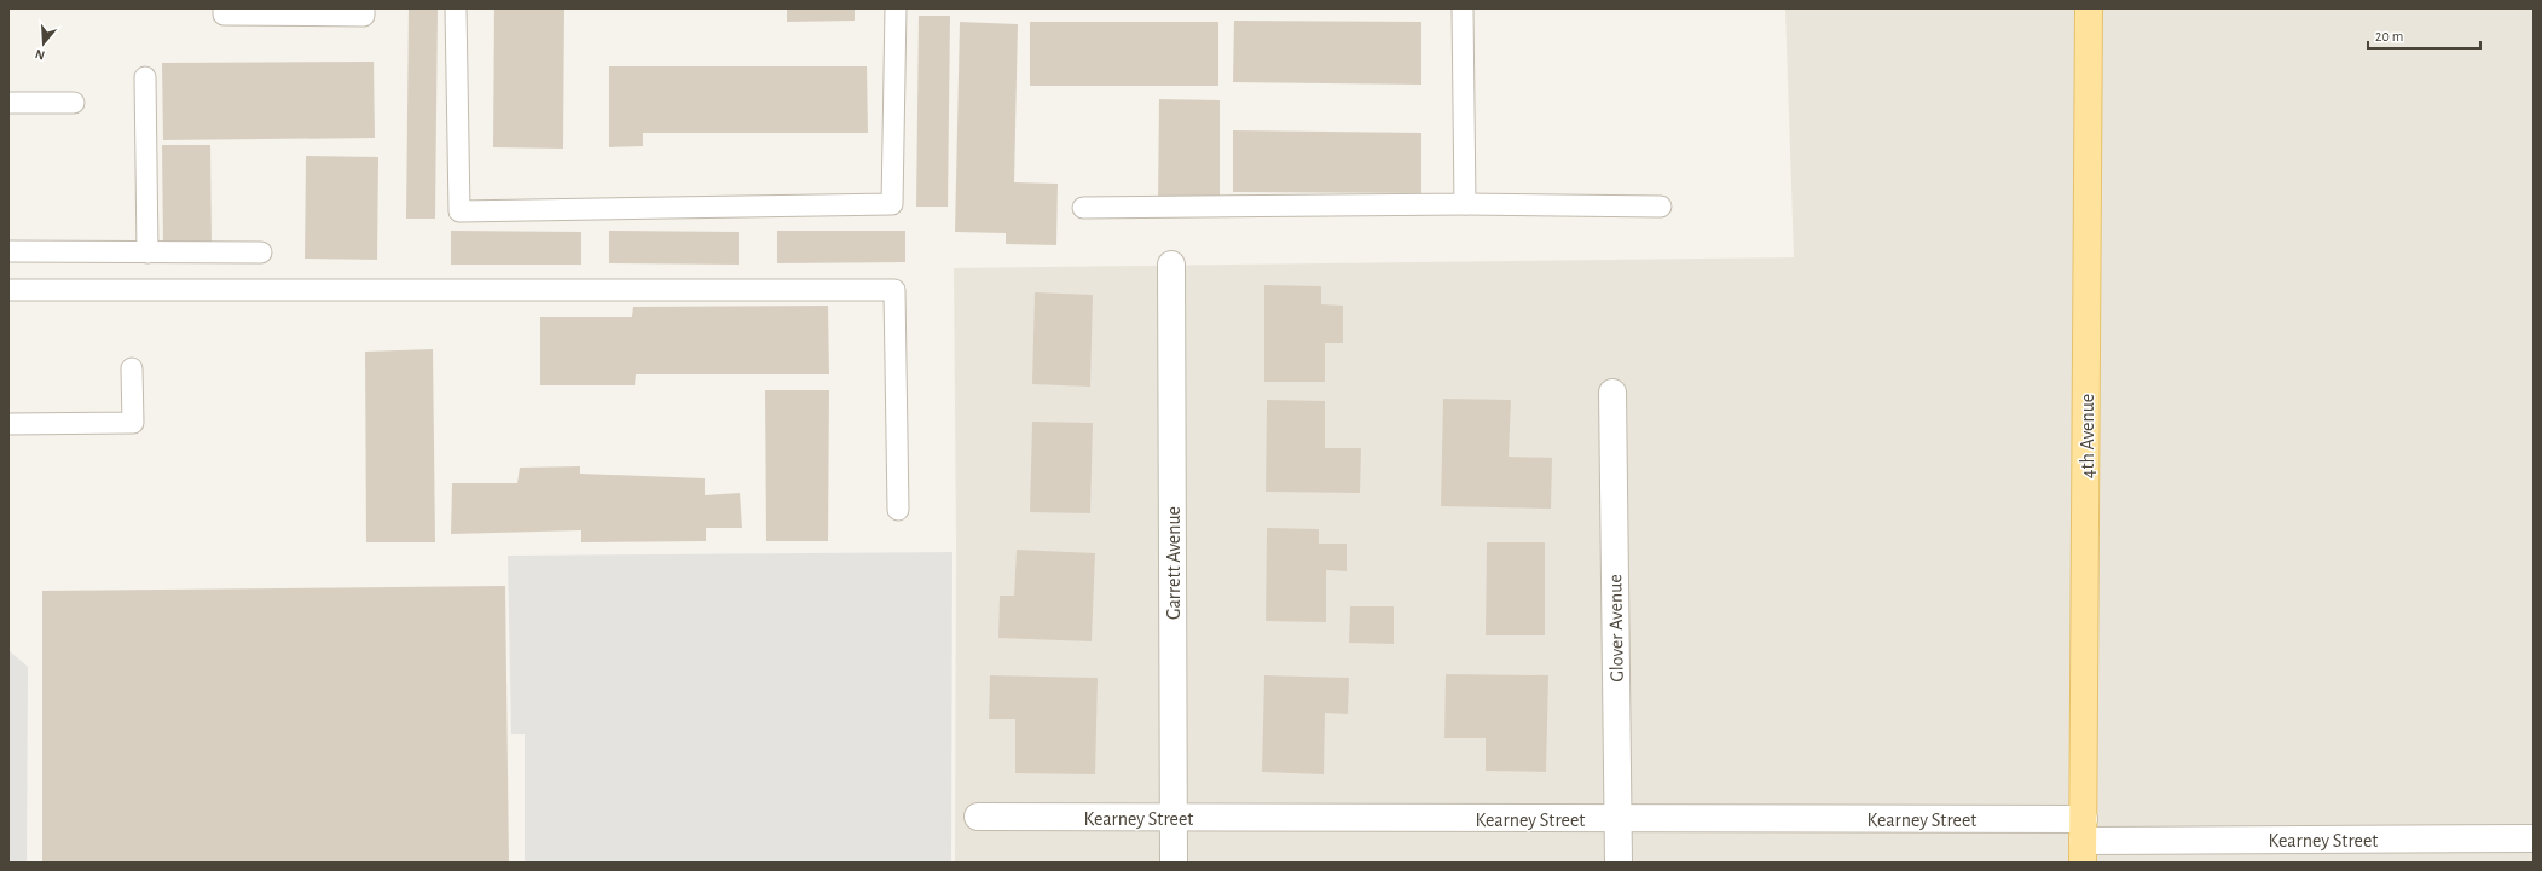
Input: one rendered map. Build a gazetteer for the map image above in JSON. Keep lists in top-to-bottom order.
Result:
{
  "streets": {
    "main road": ["4th Avenue"],
    "street": ["Garrett Avenue", "Glover Avenue", "Kearney Street"]
  },
  "crossings": [
    ["4th Avenue", "Kearney Street"],
    ["Garrett Avenue", "Kearney Street"],
    ["Glover Avenue", "Kearney Street"]
  ],
  "scale_bar": "20 m",
  "north": "bottom"
}
